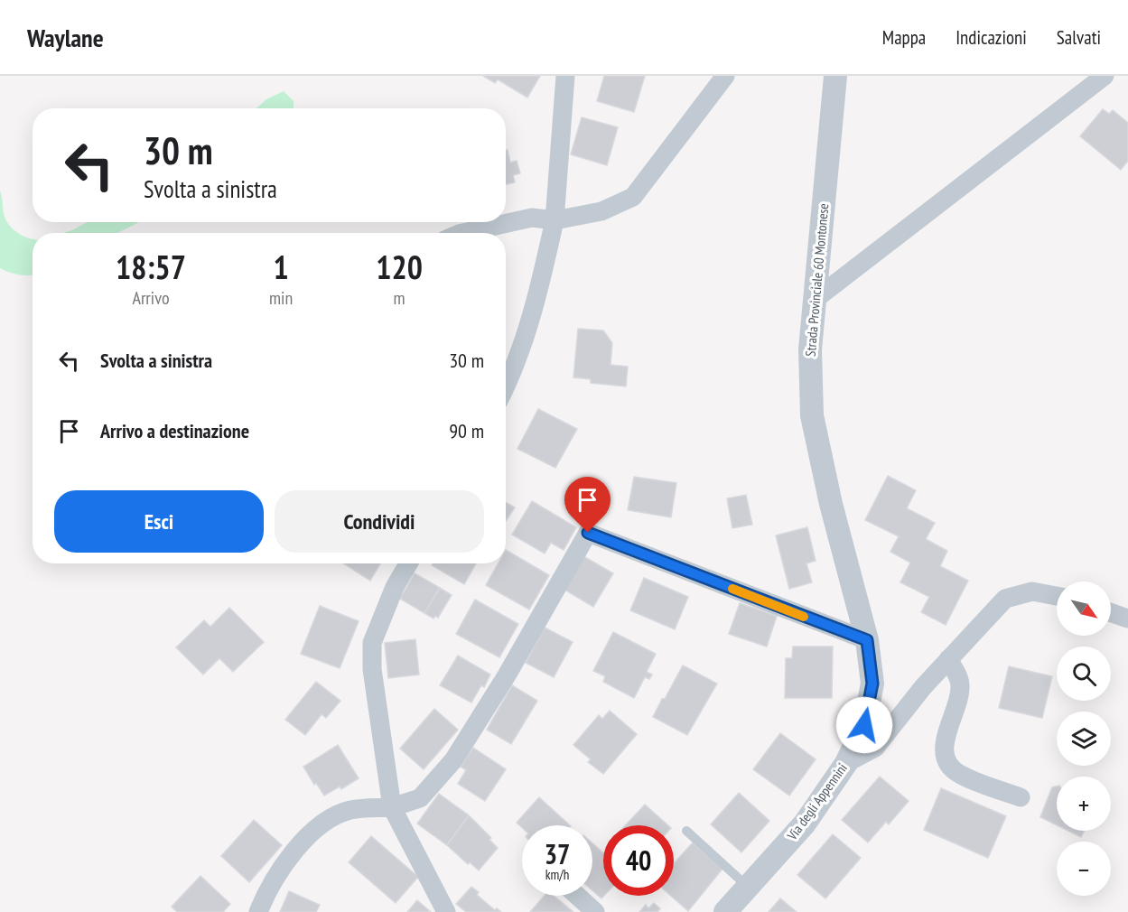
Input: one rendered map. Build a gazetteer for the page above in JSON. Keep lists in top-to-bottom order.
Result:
{
  "streets": {
    "street": ["Strada Provinciale 60 Montonese", "Via degli Appennini"]
  },
  "crossings": [
    ["Strada Provinciale 60 Montonese", "Via degli Appennini"]
  ],
  "north": "bottom right",
  "page": {
    "header": "Waylane",
    "nav": ["Mappa", "Indicazioni", "Salvati"],
    "turn": ["30 m", "Svolta a sinistra"],
    "eta": [
      "18:57",
      "Arrivo",
      "1",
      "min",
      "120",
      "m"
    ],
    "list": [
      {
        "name": "Svolta a sinistra",
        "value": "30 m"
      },
      {
        "name": "Arrivo a destinazione",
        "value": "90 m"
      }
    ],
    "buttons": ["Esci", "Condividi"],
    "map_buttons": ["+", "−"],
    "speed": "37 km/h",
    "limit": "40"
  }
}
